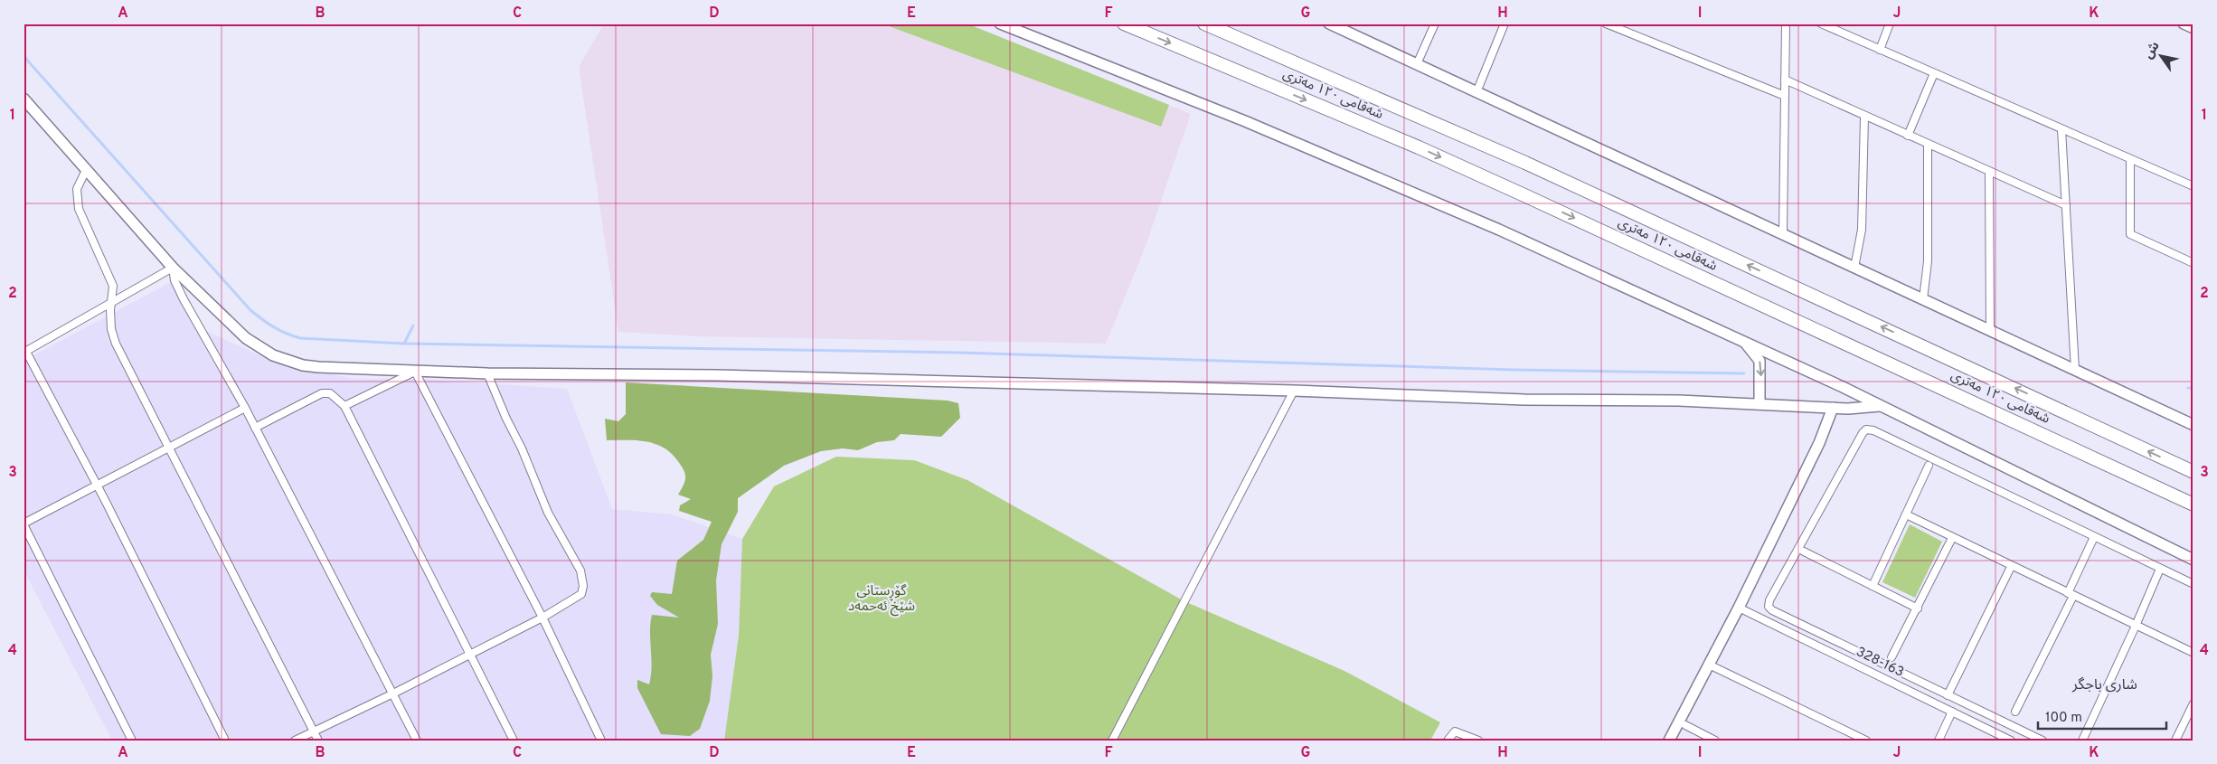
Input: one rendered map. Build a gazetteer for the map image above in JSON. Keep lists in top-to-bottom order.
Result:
{
  "streets": {
    "highway": ["شەقامی ١٢٠ مەتری"],
    "street": ["328-163"]
  },
  "districts": ["شاری باجگر"],
  "parks": ["گۆڕستانی شێخ ئەحمەد"],
  "scale_bar": "100 m",
  "north": "top left",
  "grid": {
    "columns": [
      "A",
      "B",
      "C",
      "D",
      "E",
      "F",
      "G",
      "H",
      "I",
      "J",
      "K"
    ],
    "rows": [
      "1",
      "2",
      "3",
      "4"
    ]
  }
}
